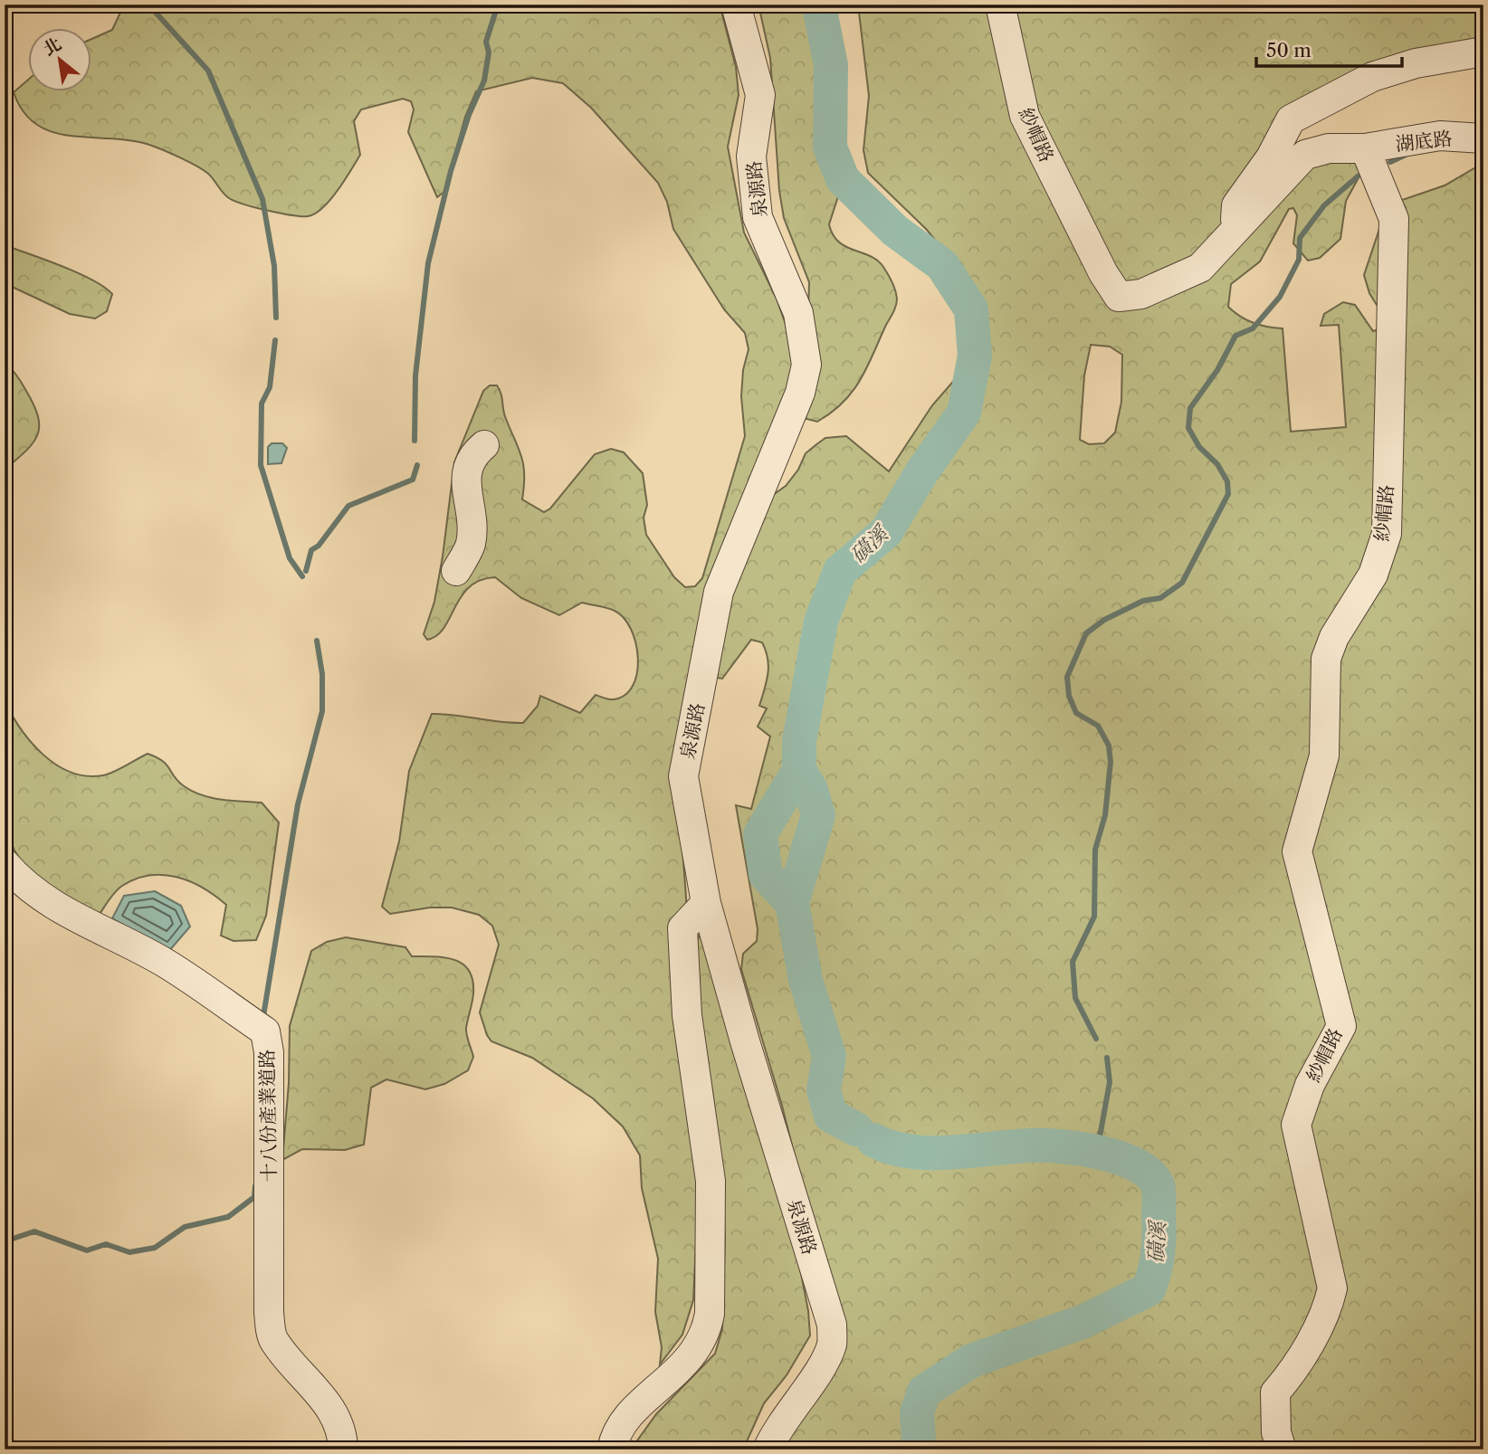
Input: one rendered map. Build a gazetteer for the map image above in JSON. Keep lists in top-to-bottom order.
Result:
{
  "streets": {
    "street": [
      "紗帽路",
      "湖底路",
      "泉源路",
      "十八份產業道路"
    ]
  },
  "crossings": [
    ["紗帽路", "湖底路"]
  ],
  "water": ["磺溪"],
  "scale_bar": "50 m",
  "north": "top left"
}
